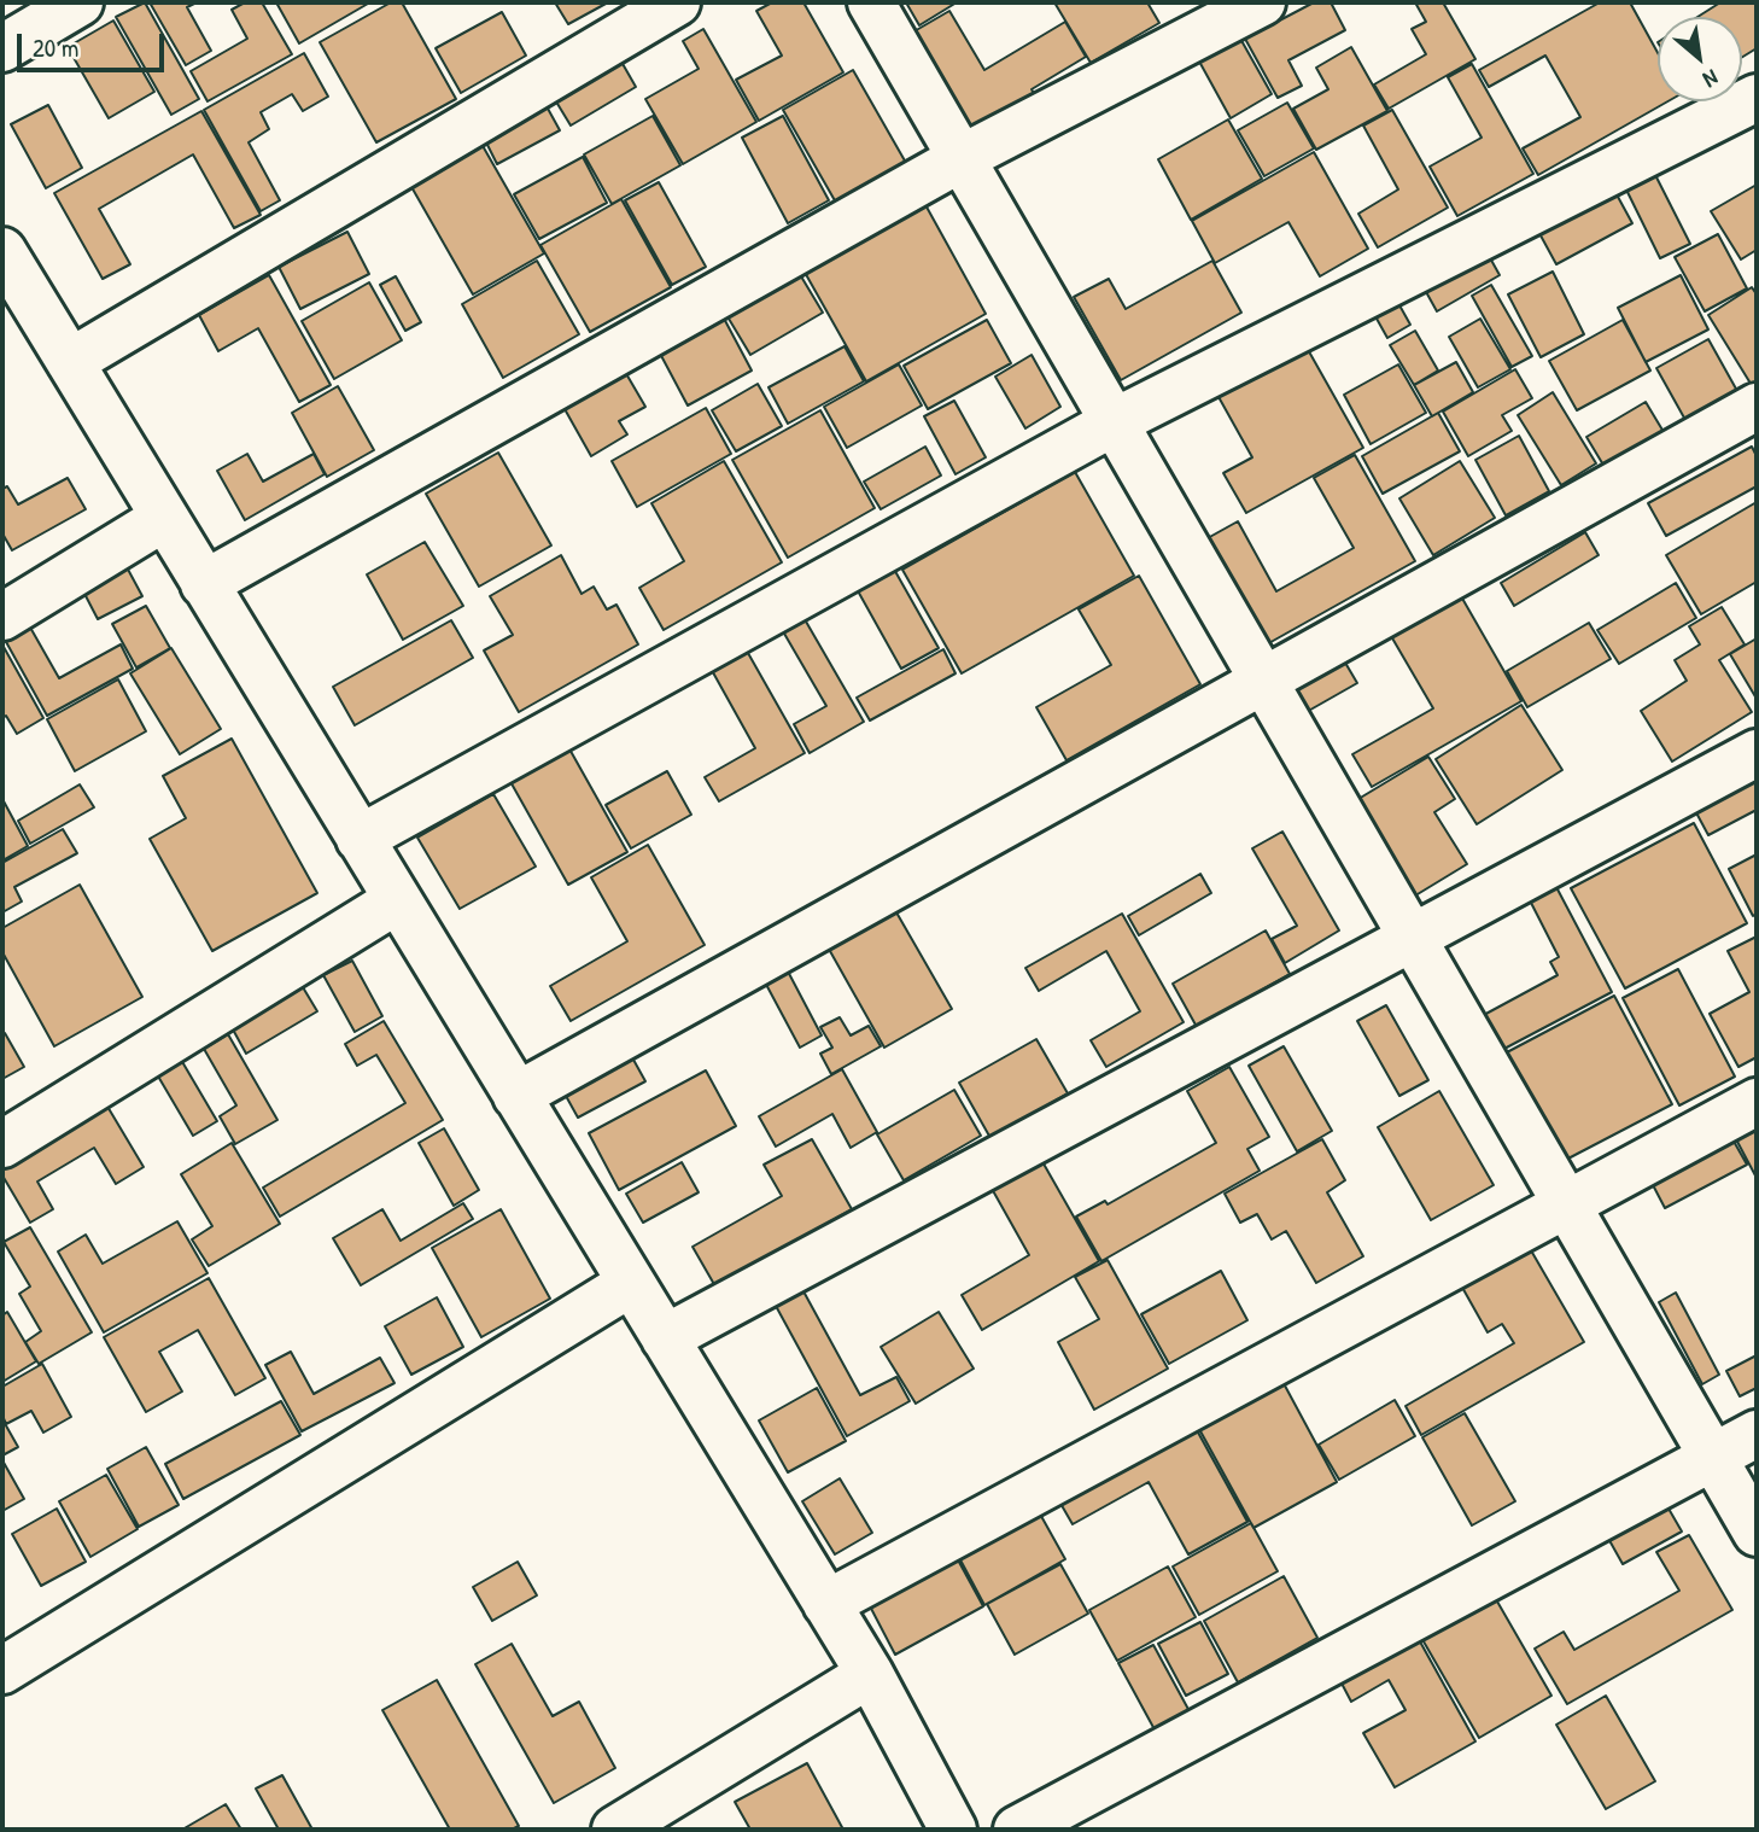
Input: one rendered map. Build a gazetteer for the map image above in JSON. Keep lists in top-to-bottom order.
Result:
{
  "scale_bar": "20 m",
  "north": "bottom right"
}
